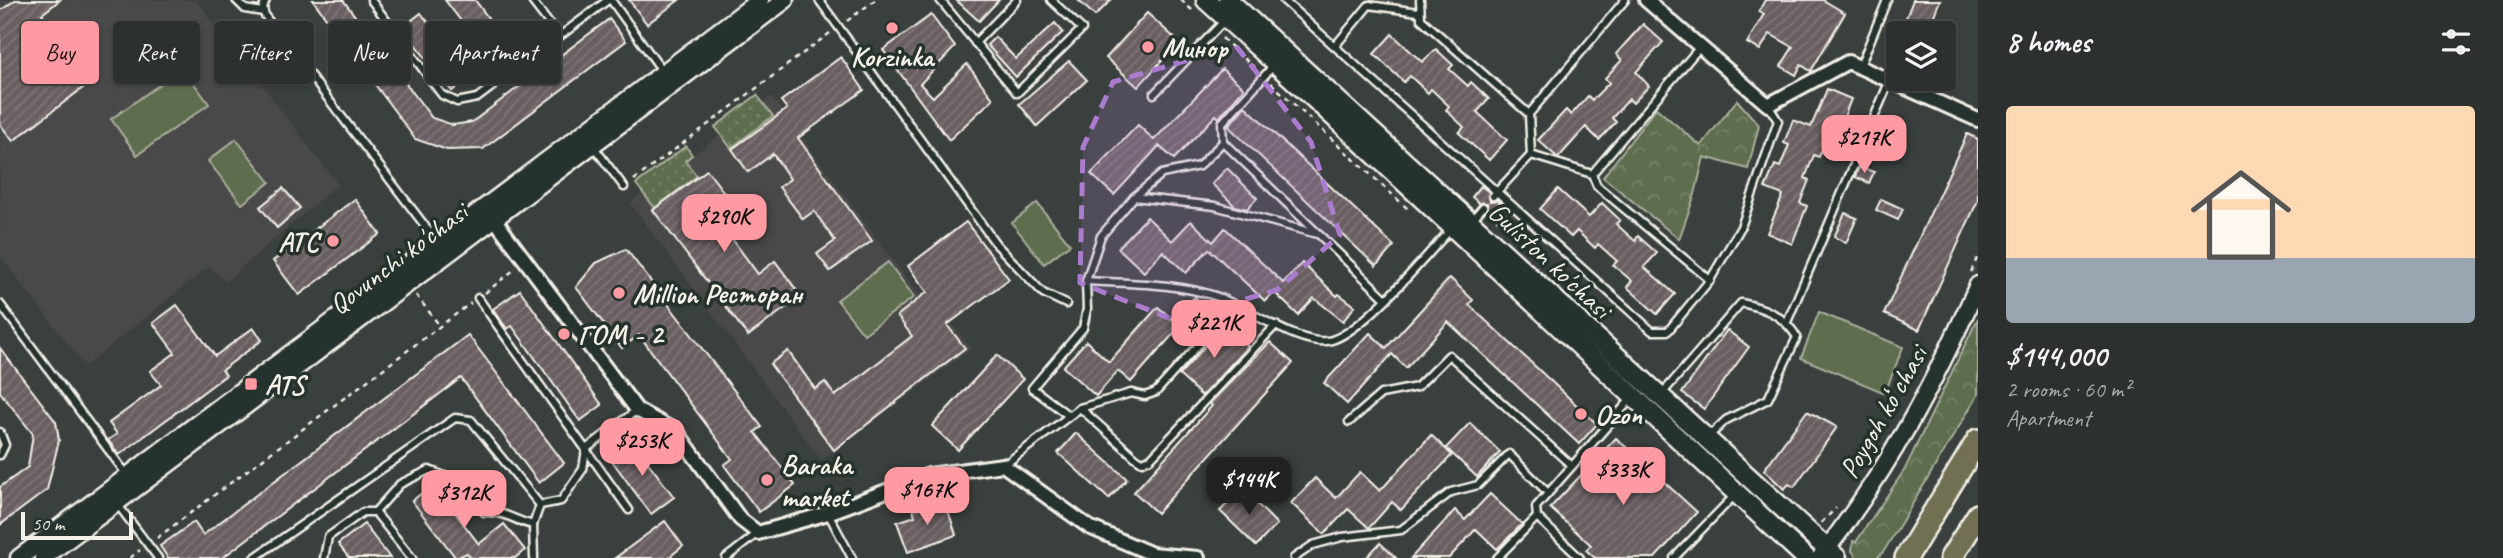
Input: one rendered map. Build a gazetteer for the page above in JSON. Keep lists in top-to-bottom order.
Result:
{
  "streets": {
    "main road": ["Guliston ko'chasi"],
    "street": ["Qovunchi ko'chasi", "Poygoh koʻchasi"]
  },
  "crossings": [
    ["Guliston ko'chasi", "Poygoh koʻchasi"]
  ],
  "places": {
    "other": [
      "Korzinka",
      "Минор",
      "АТС",
      "Million Ресторан",
      "ГОМ - 2",
      "Ozon",
      "Baraka market"
    ],
    "transit": ["ATS"]
  },
  "scale_bar": "50 m",
  "page": {
    "heading": "8 homes",
    "chip": [
      "Buy",
      "Rent",
      "Filters",
      "New",
      "Apartment"
    ],
    "list": [
      {
        "name": "$144,000",
        "note": "2 rooms · 60 m² · Apartment"
      }
    ],
    "price": [
      "$217K",
      "$290K",
      "$221K",
      "$253K",
      "$333K",
      "$144K",
      "$167K",
      "$312K"
    ],
    "scale": "50 m"
  }
}
